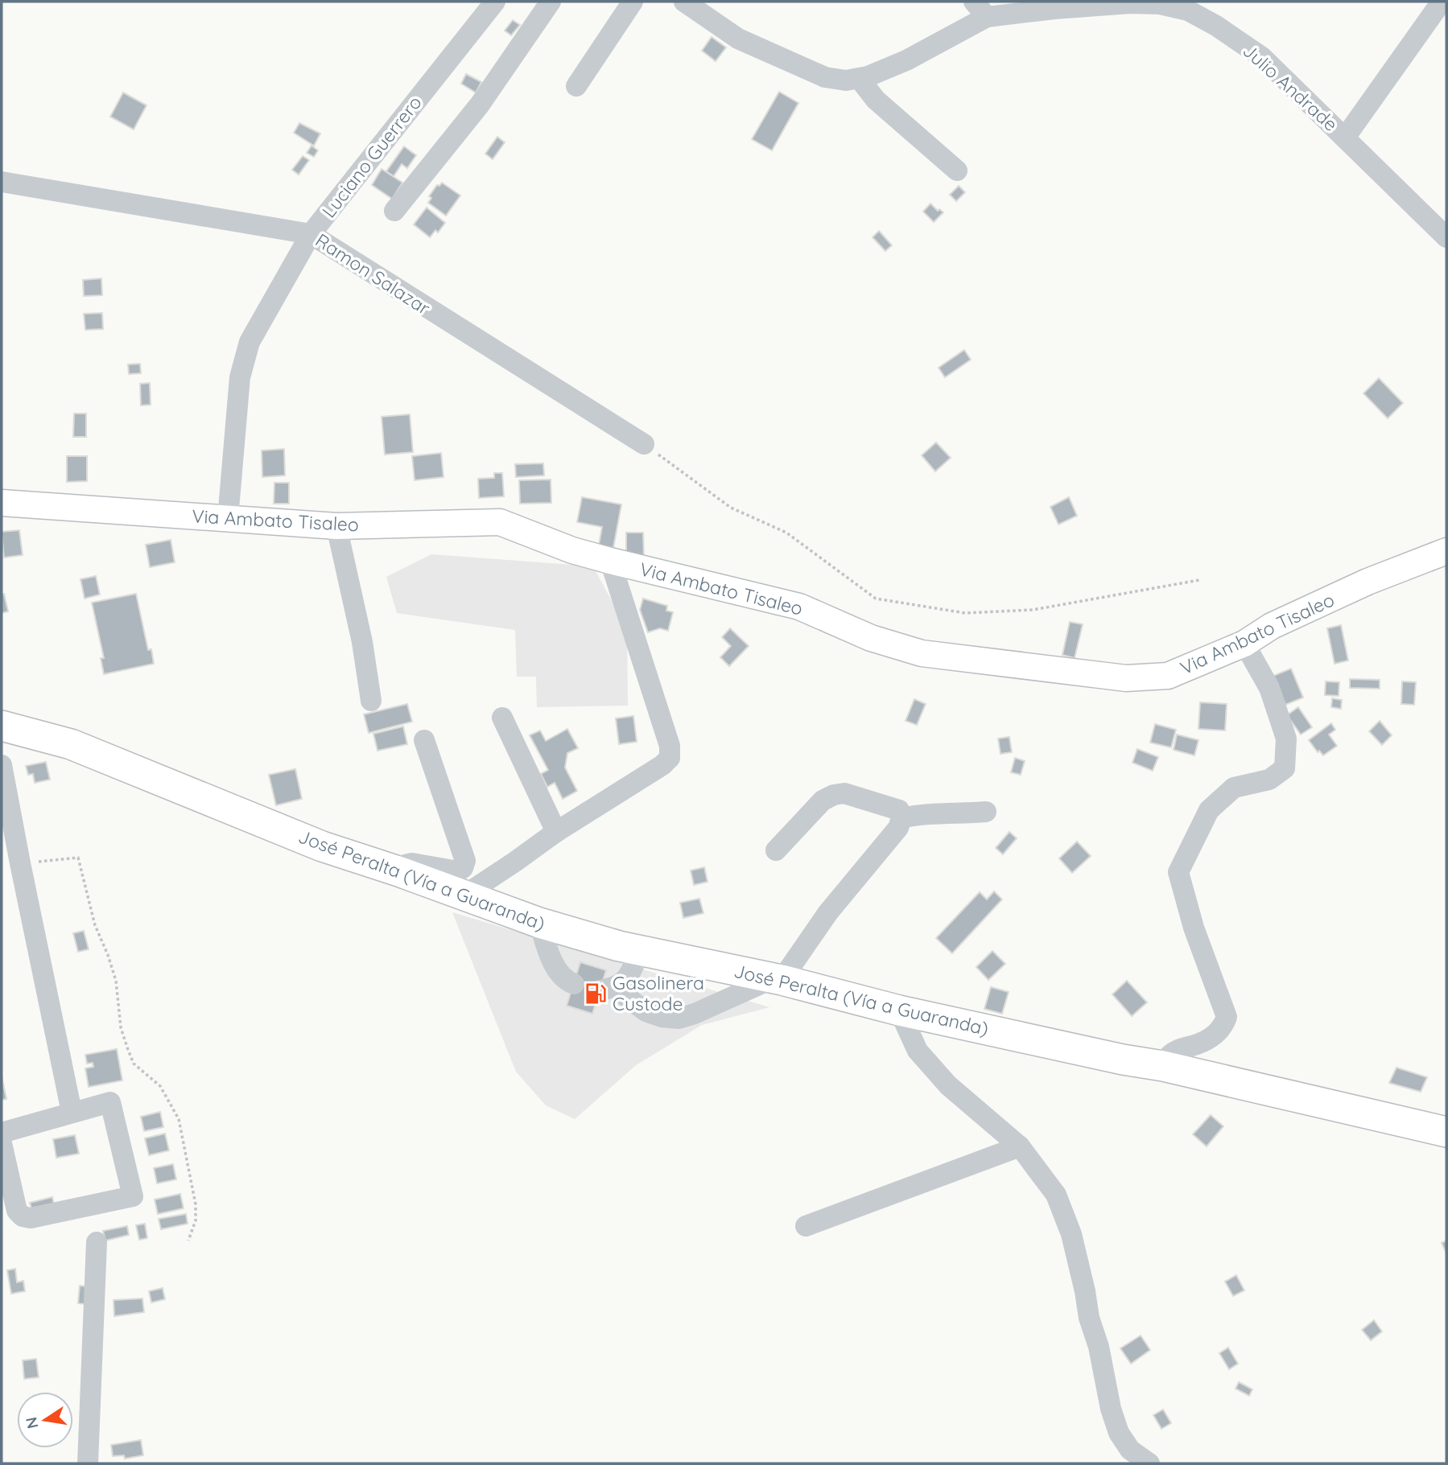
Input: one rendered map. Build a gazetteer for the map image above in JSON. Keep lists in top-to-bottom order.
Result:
{
  "streets": {
    "highway": ["José Peralta (Vía a Guaranda)"],
    "main road": ["Via Ambato Tisaleo"],
    "street": ["Julio Andrade", "Luciano Guerrero", "Ramon Salazar"]
  },
  "crossings": [
    ["Luciano Guerrero", "Ramon Salazar"],
    ["Luciano Guerrero", "Via Ambato Tisaleo"]
  ],
  "places": {
    "fuel station": ["Gasolinera Custode"]
  },
  "north": "left"
}
